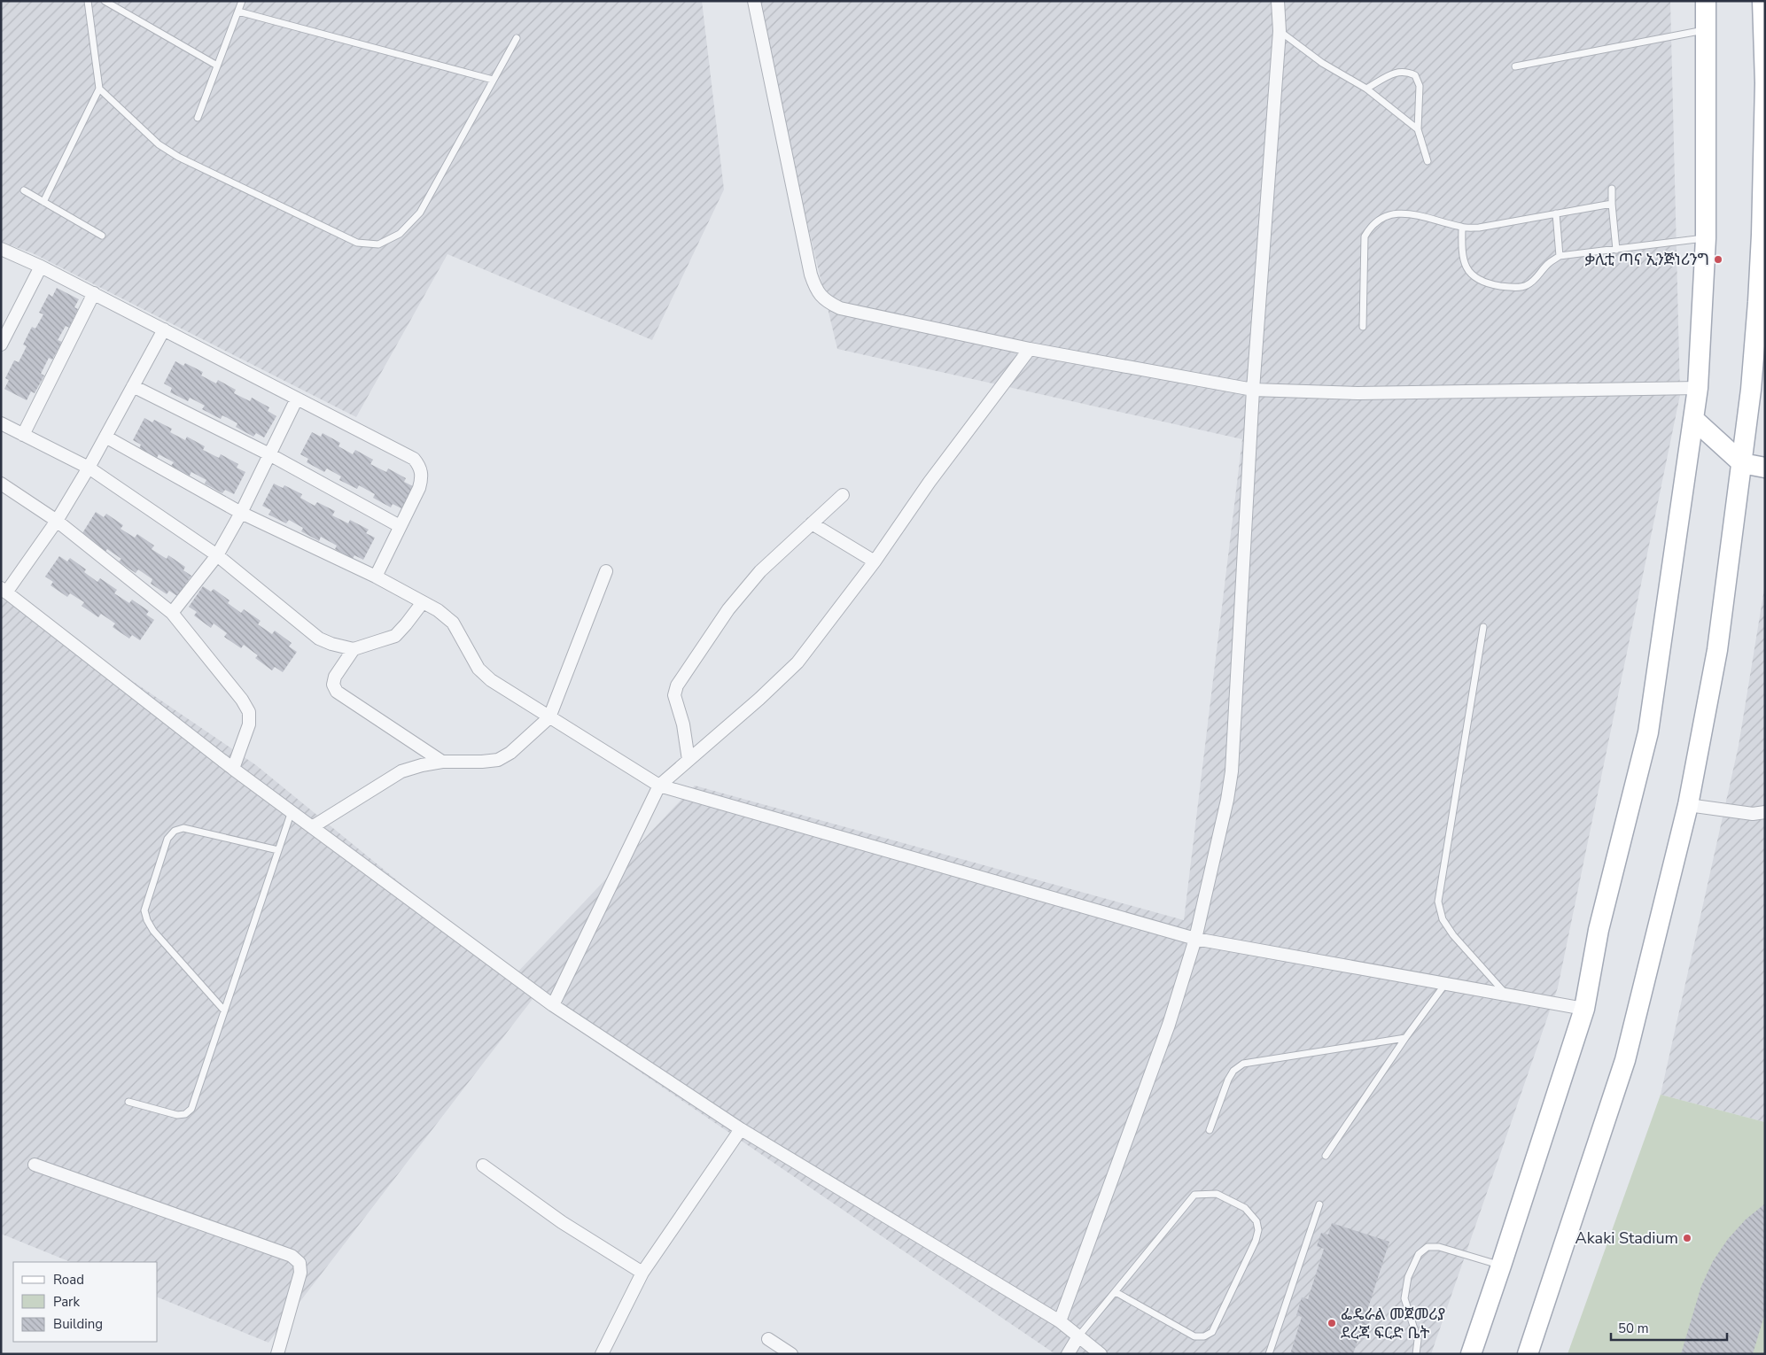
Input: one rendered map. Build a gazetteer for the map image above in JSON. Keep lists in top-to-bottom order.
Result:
{
  "places": ["ቃሊቲ ጣና ኢንጅነሪንግ", "Akaki Stadium", "ፌዴራል መጀመሪያ ደረጃ ፍርድ ቤት"],
  "legend": ["Road", "Park", "Building"],
  "scale_bar": "50 m"
}
